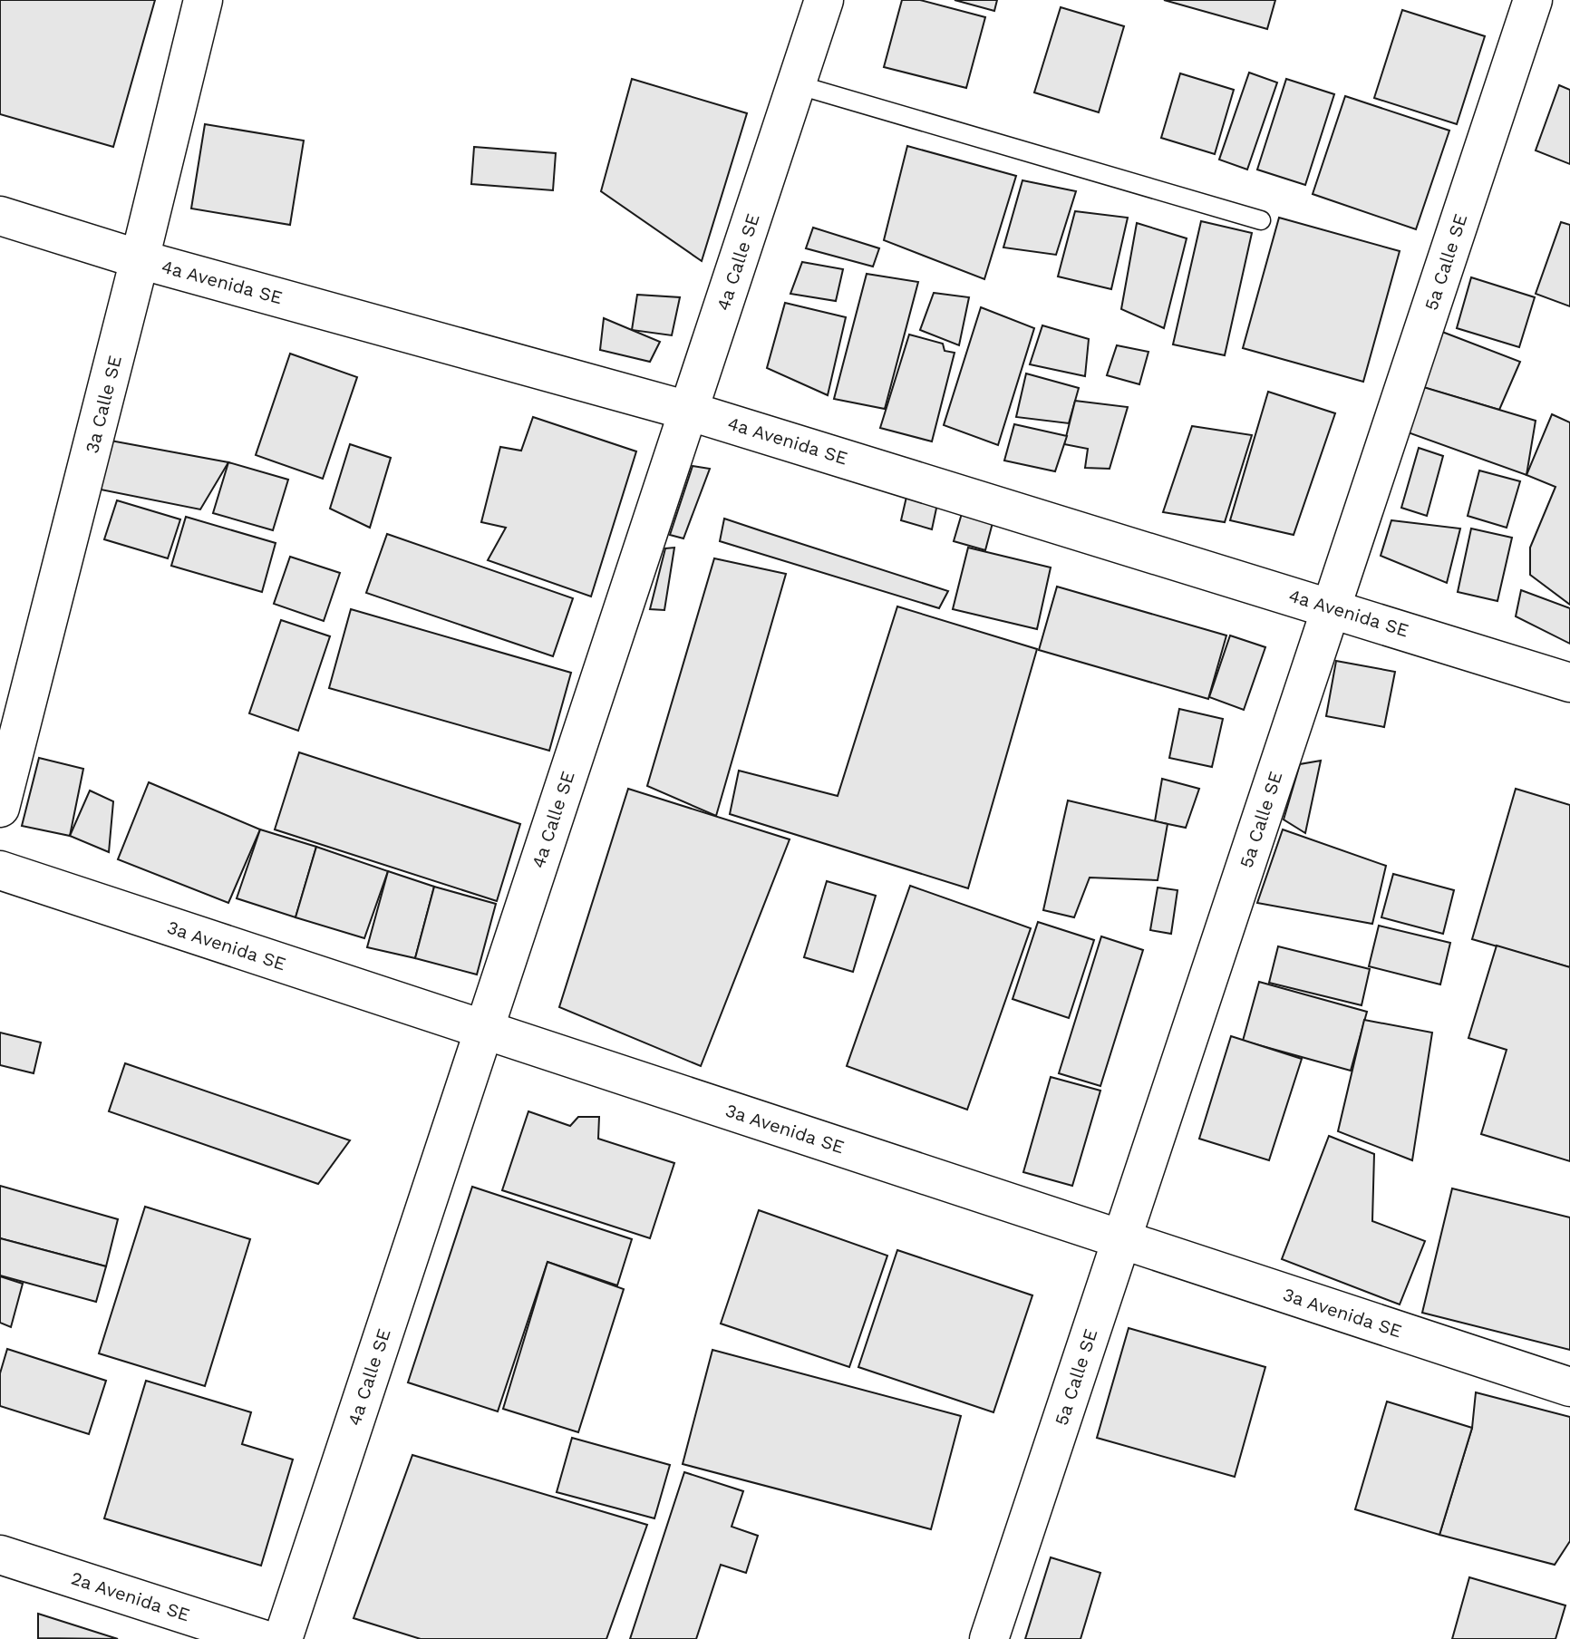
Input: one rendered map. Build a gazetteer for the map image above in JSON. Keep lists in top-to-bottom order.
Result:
{
  "streets": {
    "street": [
      "4a Calle SE",
      "5a Calle SE",
      "4a Avenida SE",
      "3a Calle SE",
      "3a Avenida SE",
      "2a Avenida SE"
    ]
  },
  "crossings": [
    ["4a Calle SE", "4a Avenida SE"],
    ["4a Calle SE", "3a Avenida SE"],
    ["5a Calle SE", "4a Avenida SE"],
    ["5a Calle SE", "3a Avenida SE"],
    ["4a Avenida SE", "3a Calle SE"]
  ]
}
